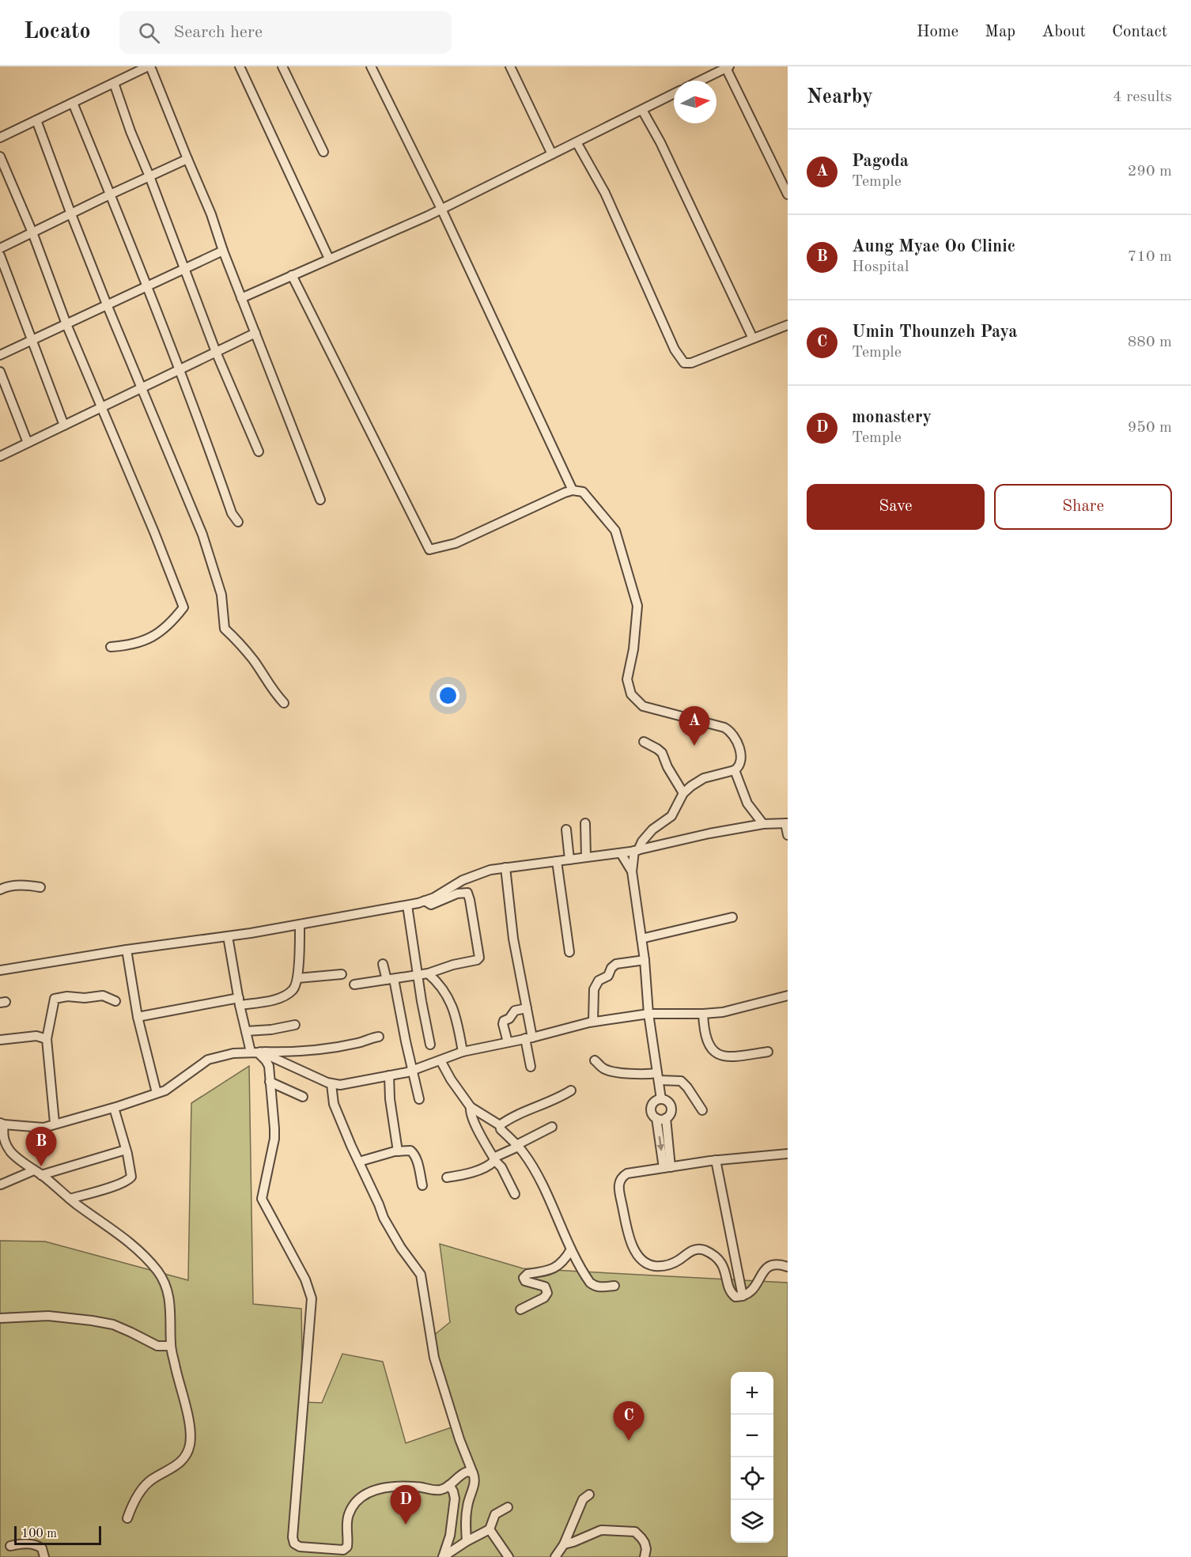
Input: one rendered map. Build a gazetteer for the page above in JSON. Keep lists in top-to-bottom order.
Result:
{
  "scale_bar": "100 m",
  "north": "right",
  "page": {
    "header": "Locato",
    "search": "Search here",
    "nav": [
      "Home",
      "Map",
      "About",
      "Contact"
    ],
    "heading": ["Nearby", "4 results"],
    "list": [
      {
        "mark": "A",
        "name": "Pagoda",
        "note": "Temple",
        "value": "290 m"
      },
      {
        "mark": "B",
        "name": "Aung Myae Oo Clinic",
        "note": "Hospital",
        "value": "710 m"
      },
      {
        "mark": "C",
        "name": "Umin Thounzeh Paya",
        "note": "Temple",
        "value": "880 m"
      },
      {
        "mark": "D",
        "name": "monastery",
        "note": "Temple",
        "value": "950 m"
      }
    ],
    "buttons": ["Save", "Share"],
    "pins": [
      "A",
      "B",
      "C",
      "D"
    ],
    "map_buttons": ["+", "−"],
    "scale": "100 m"
  }
}
